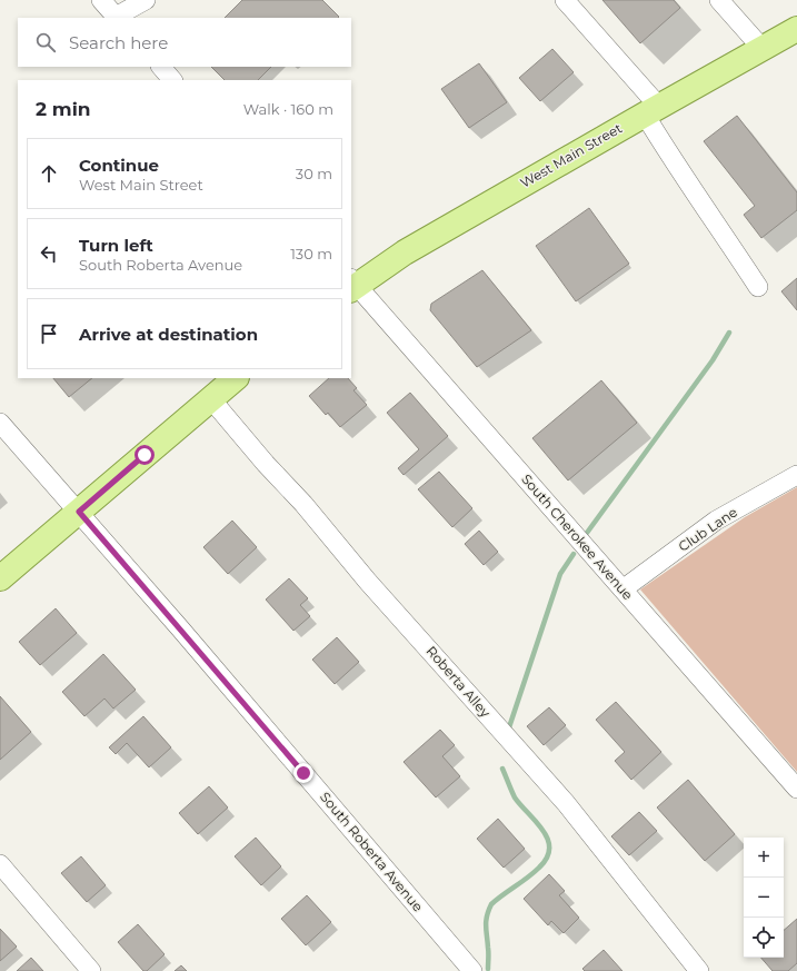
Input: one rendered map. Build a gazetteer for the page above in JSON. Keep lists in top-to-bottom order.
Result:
{
  "streets": {
    "main road": ["West Main Street"],
    "street": [
      "Club Lane",
      "South Cherokee Avenue",
      "Roberta Alley",
      "South Roberta Avenue"
    ]
  },
  "crossings": [
    ["West Main Street", "South Cherokee Avenue"],
    ["Club Lane", "South Cherokee Avenue"]
  ],
  "page": {
    "search": "Search here",
    "heading": ["2 min", "Walk · 160 m"],
    "list": [
      ["Continue", "West Main Street", "30 m"],
      ["Turn left", "South Roberta Avenue", "130 m"],
      "Arrive at destination"
    ],
    "map_buttons": ["+", "−"]
  }
}
